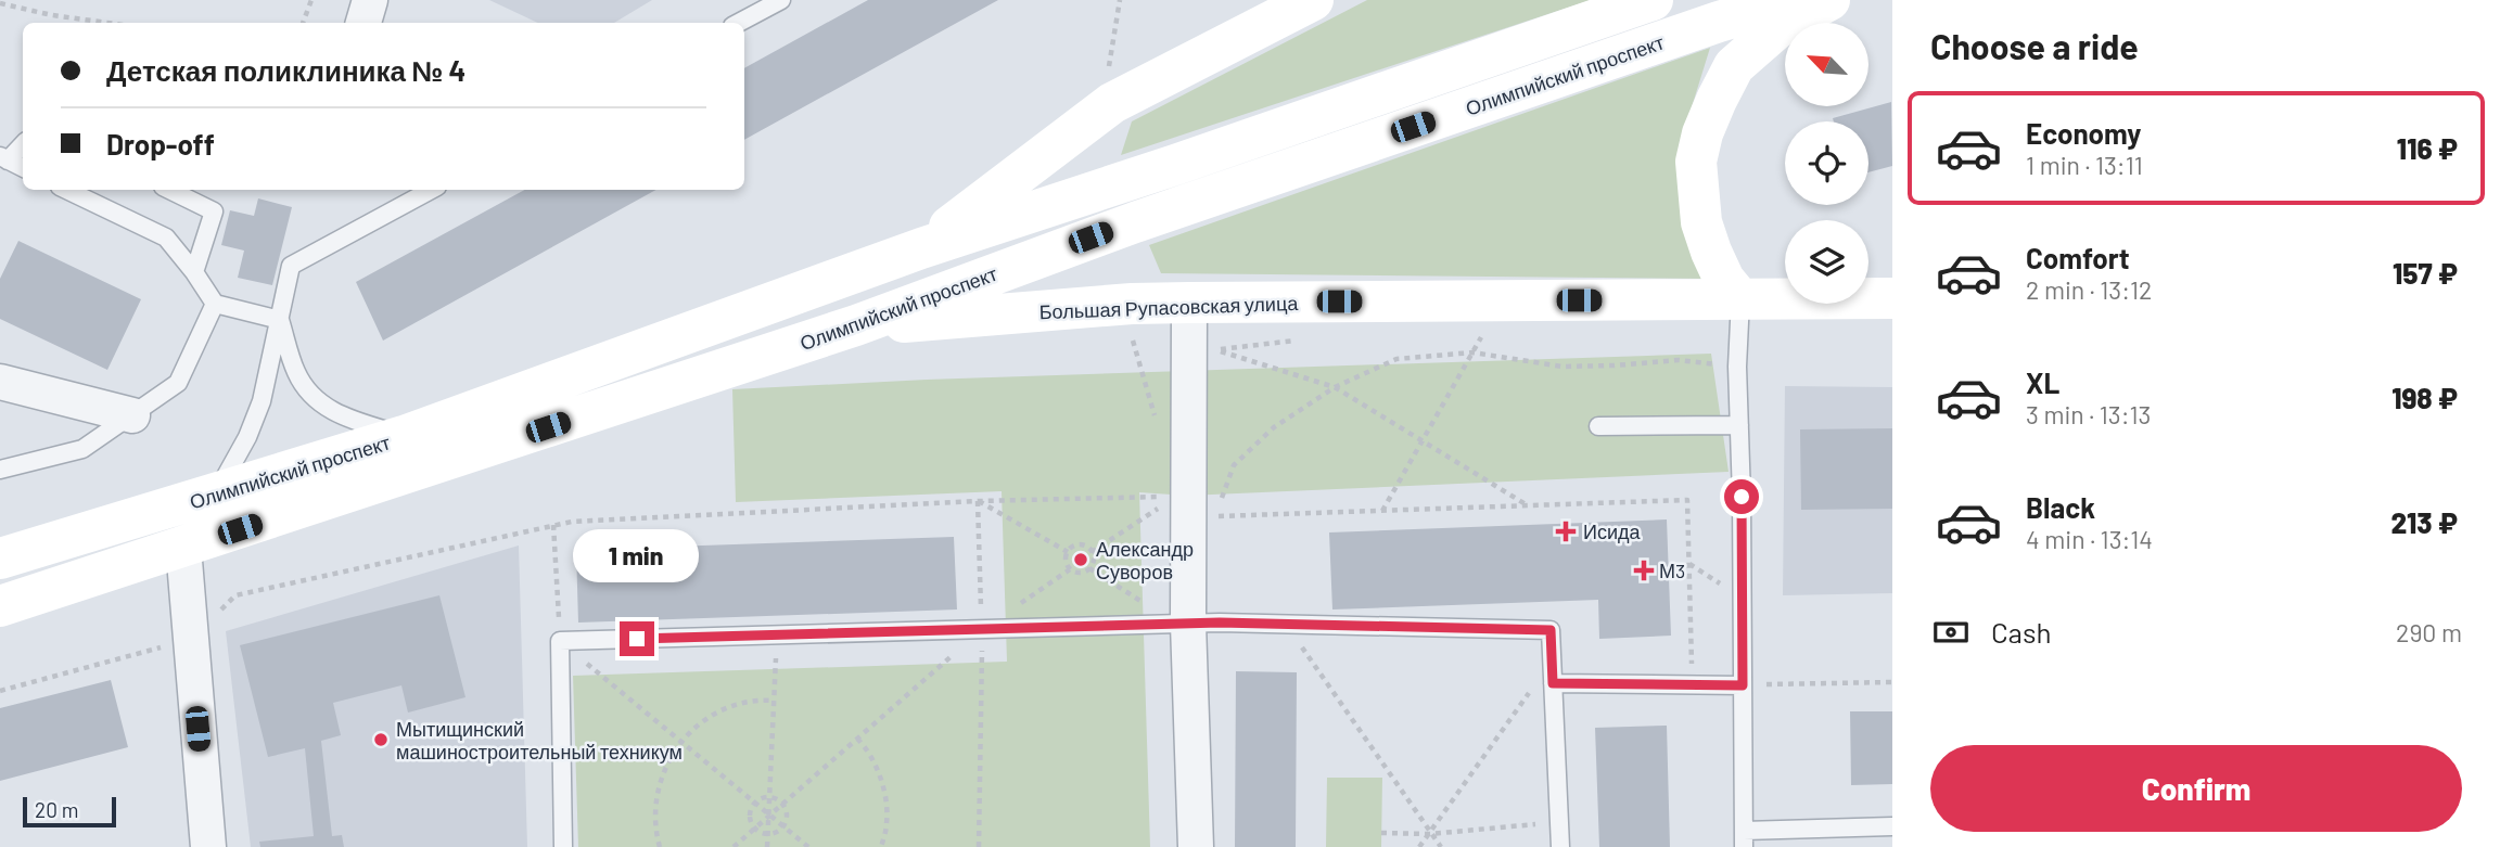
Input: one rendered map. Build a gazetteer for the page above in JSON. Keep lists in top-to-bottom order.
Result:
{
  "streets": {
    "main road": ["Олимпийский проспект", "Большая Рупасовская улица"]
  },
  "crossings": [
    ["Олимпийский проспект", "Большая Рупасовская улица"]
  ],
  "places": {
    "health": ["Исида", "М3"],
    "other": ["Александр Суворов", "Мытищинский машиностроительный техникум"]
  },
  "scale_bar": "20 m",
  "north": "top left",
  "page": {
    "heading": "Choose a ride",
    "banner": ["Детская поликлиника № 4", "Drop-off"],
    "list": [
      {
        "name": "Economy",
        "note": "1 min · 13:11",
        "value": "116 ₽"
      },
      {
        "name": "Comfort",
        "note": "2 min · 13:12",
        "value": "157 ₽"
      },
      {
        "name": "XL",
        "note": "3 min · 13:13",
        "value": "198 ₽"
      },
      {
        "name": "Black",
        "note": "4 min · 13:14",
        "value": "213 ₽"
      }
    ],
    "bubble": "1 min",
    "pay": ["Cash", "290 m"],
    "buttons": "Confirm",
    "scale": "20 m"
  }
}
